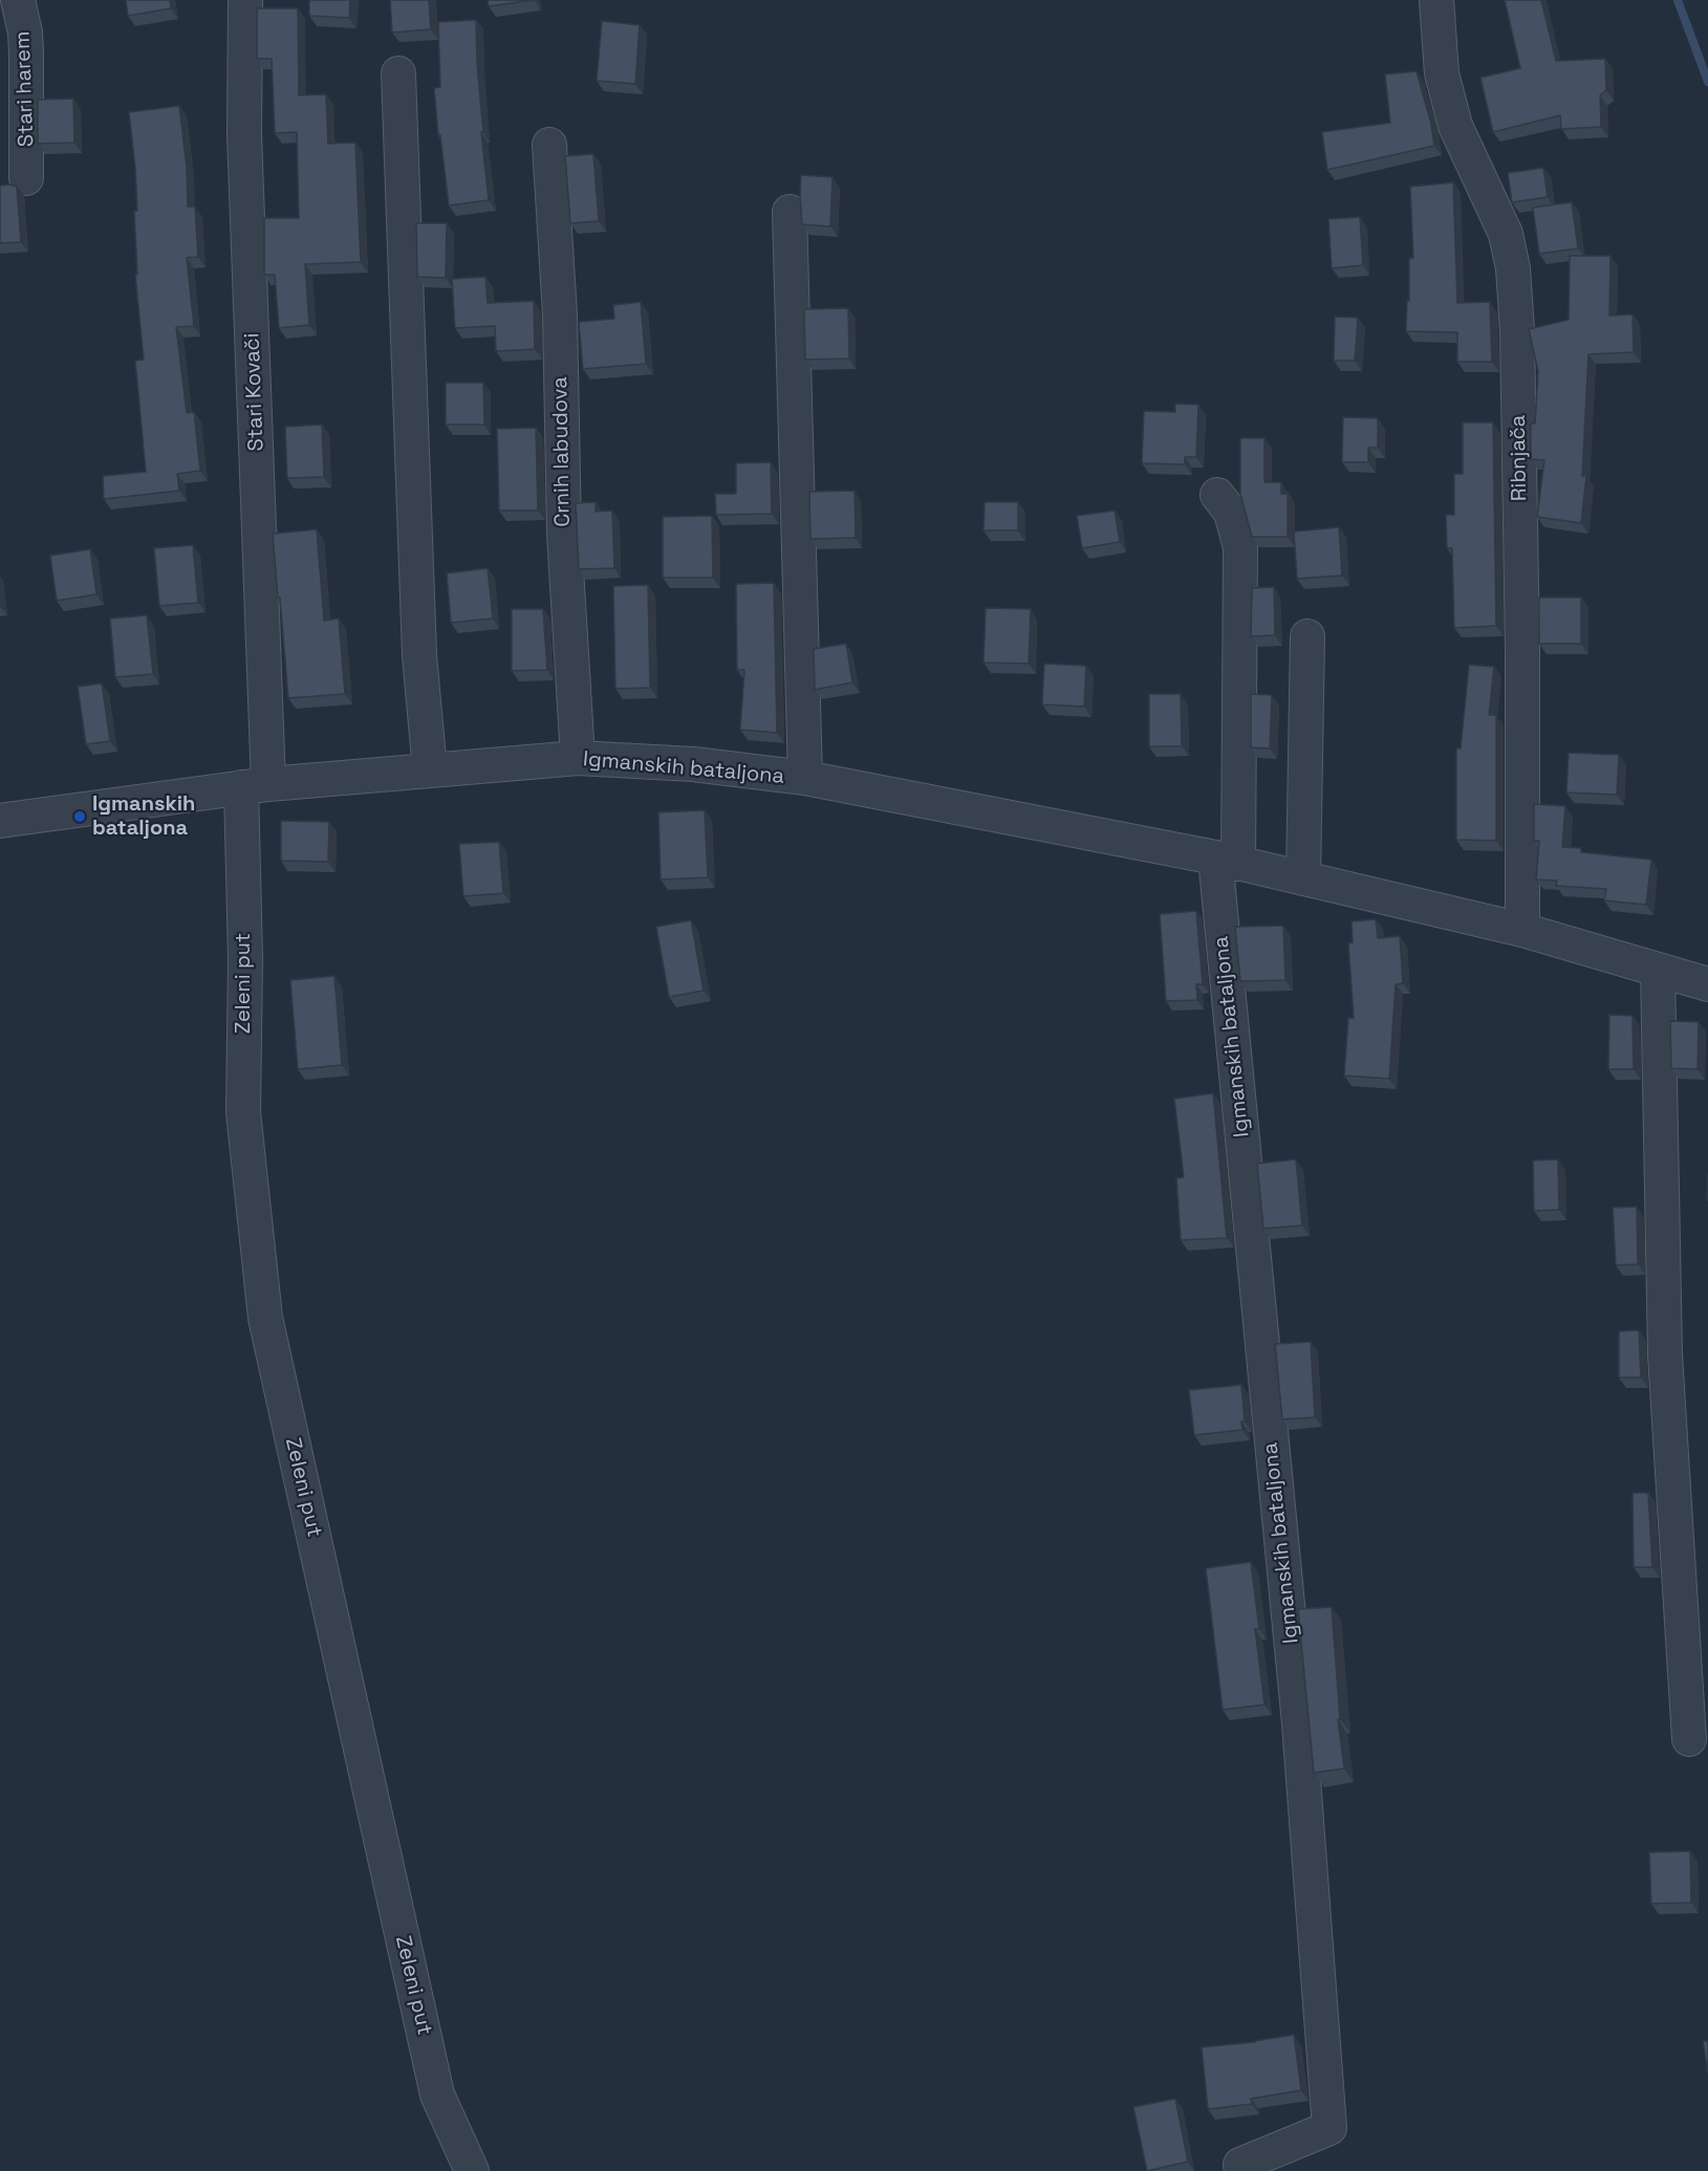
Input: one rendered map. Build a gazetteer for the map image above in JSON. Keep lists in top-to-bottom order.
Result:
{
  "streets": {
    "street": [
      "Stari harem",
      "Stari Kovači",
      "Crnih labudova",
      "Ribnjača",
      "Igmanskih bataljona",
      "Zeleni put"
    ]
  },
  "crossings": [
    ["Stari Kovači", "Igmanskih bataljona"],
    ["Stari Kovači", "Zeleni put"],
    ["Crnih labudova", "Igmanskih bataljona"],
    ["Ribnjača", "Igmanskih bataljona"],
    ["Igmanskih bataljona", "Zeleni put"]
  ],
  "places": ["Igmanskih bataljona"]
}
